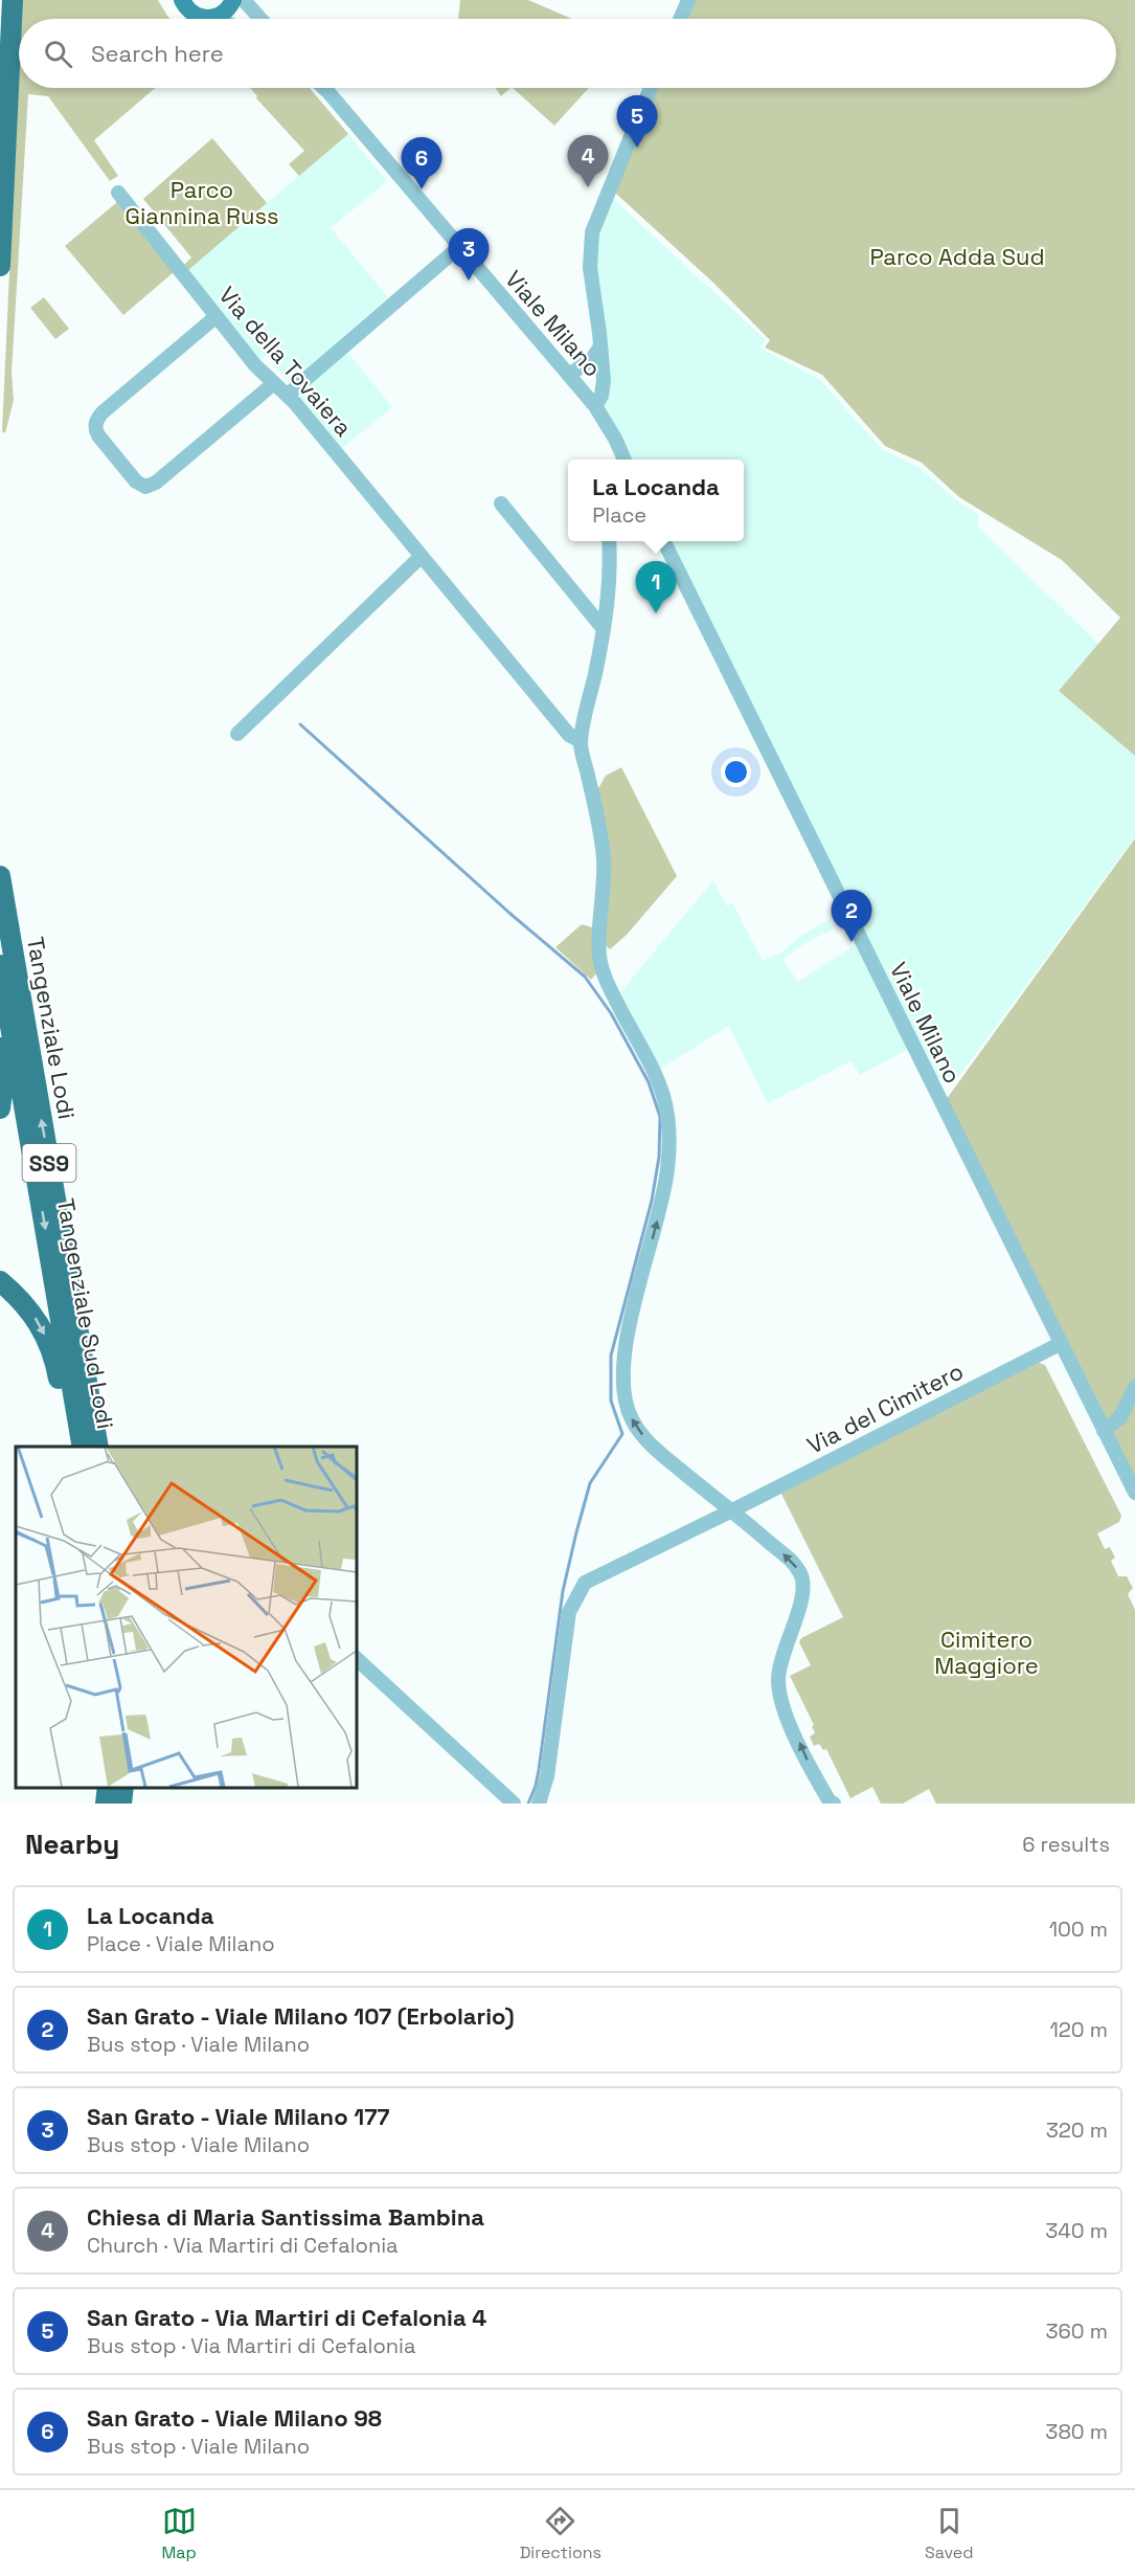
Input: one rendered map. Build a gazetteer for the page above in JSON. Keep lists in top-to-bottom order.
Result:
{
  "streets": {
    "highway": ["Tangenziale Lodi", "SS9", "Tangenziale Sud Lodi"],
    "street": ["Viale Milano", "Via della Tovaiera", "Via del Cimitero"]
  },
  "crossings": [
    ["Viale Milano", "Via del Cimitero"]
  ],
  "parks": ["Parco Giannina Russ", "Parco Adda Sud", "Cimitero Maggiore"],
  "page": {
    "search": "Search here",
    "pins": [
      "5",
      "4",
      "6",
      "3",
      "1",
      "2"
    ],
    "popup": ["La Locanda", "Place"],
    "heading": ["Nearby", "6 results"],
    "list": [
      {
        "mark": "1",
        "name": "La Locanda",
        "note": "Place · Viale Milano",
        "value": "100 m"
      },
      {
        "mark": "2",
        "name": "San Grato - Viale Milano 107 (Erbolario)",
        "note": "Bus stop · Viale Milano",
        "value": "120 m"
      },
      {
        "mark": "3",
        "name": "San Grato - Viale Milano 177",
        "note": "Bus stop · Viale Milano",
        "value": "320 m"
      },
      {
        "mark": "4",
        "name": "Chiesa di Maria Santissima Bambina",
        "note": "Church · Via Martiri di Cefalonia",
        "value": "340 m"
      },
      {
        "mark": "5",
        "name": "San Grato - Via Martiri di Cefalonia 4",
        "note": "Bus stop · Via Martiri di Cefalonia",
        "value": "360 m"
      },
      {
        "mark": "6",
        "name": "San Grato - Viale Milano 98",
        "note": "Bus stop · Viale Milano",
        "value": "380 m"
      }
    ],
    "nav": ["Map", "Directions", "Saved"]
  }
}
